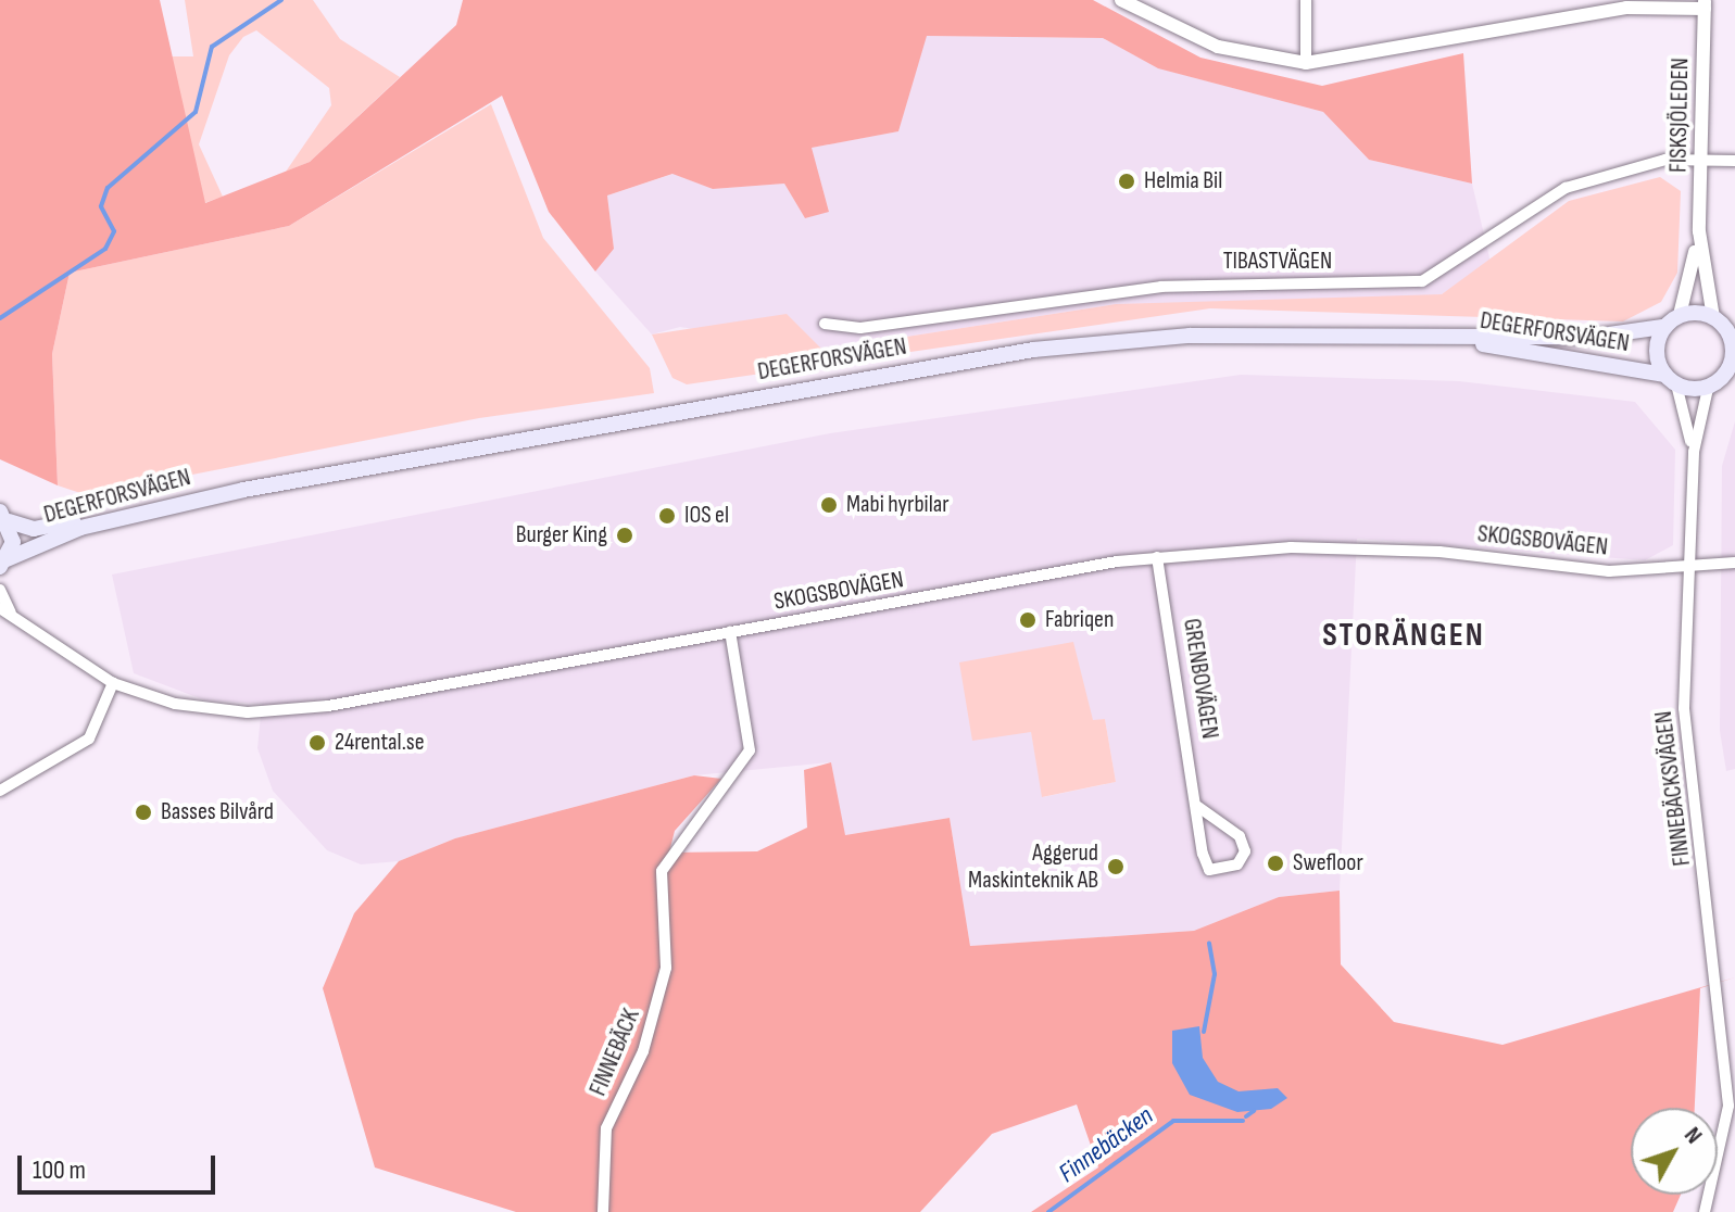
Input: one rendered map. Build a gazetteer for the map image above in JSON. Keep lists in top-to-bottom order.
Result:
{
  "streets": {
    "main road": ["DEGERFORSVÄGEN"],
    "street": [
      "FISKSJÖLEDEN",
      "TIBASTVÄGEN",
      "SKOGSBOVÄGEN",
      "GRENBOVÄGEN",
      "FINNEBÄCKSVÄGEN",
      "FINNEBÄCK"
    ]
  },
  "crossings": [
    ["FISKSJÖLEDEN", "TIBASTVÄGEN"],
    ["FISKSJÖLEDEN", "DEGERFORSVÄGEN"],
    ["FISKSJÖLEDEN", "FINNEBÄCKSVÄGEN"],
    ["DEGERFORSVÄGEN", "FINNEBÄCKSVÄGEN"],
    ["SKOGSBOVÄGEN", "GRENBOVÄGEN"],
    ["SKOGSBOVÄGEN", "FINNEBÄCKSVÄGEN"],
    ["SKOGSBOVÄGEN", "FINNEBÄCK"]
  ],
  "districts": ["STORÄNGEN"],
  "water": ["Finnebäcken"],
  "places": [
    "Helmia Bil",
    "Mabi hyrbilar",
    "IOS el",
    "Burger King",
    "Fabriqen",
    "24rental.se",
    "Basses Bilvård",
    "Swefloor",
    "Aggerud Maskinteknik AB"
  ],
  "scale_bar": "100 m",
  "north": "top right"
}
